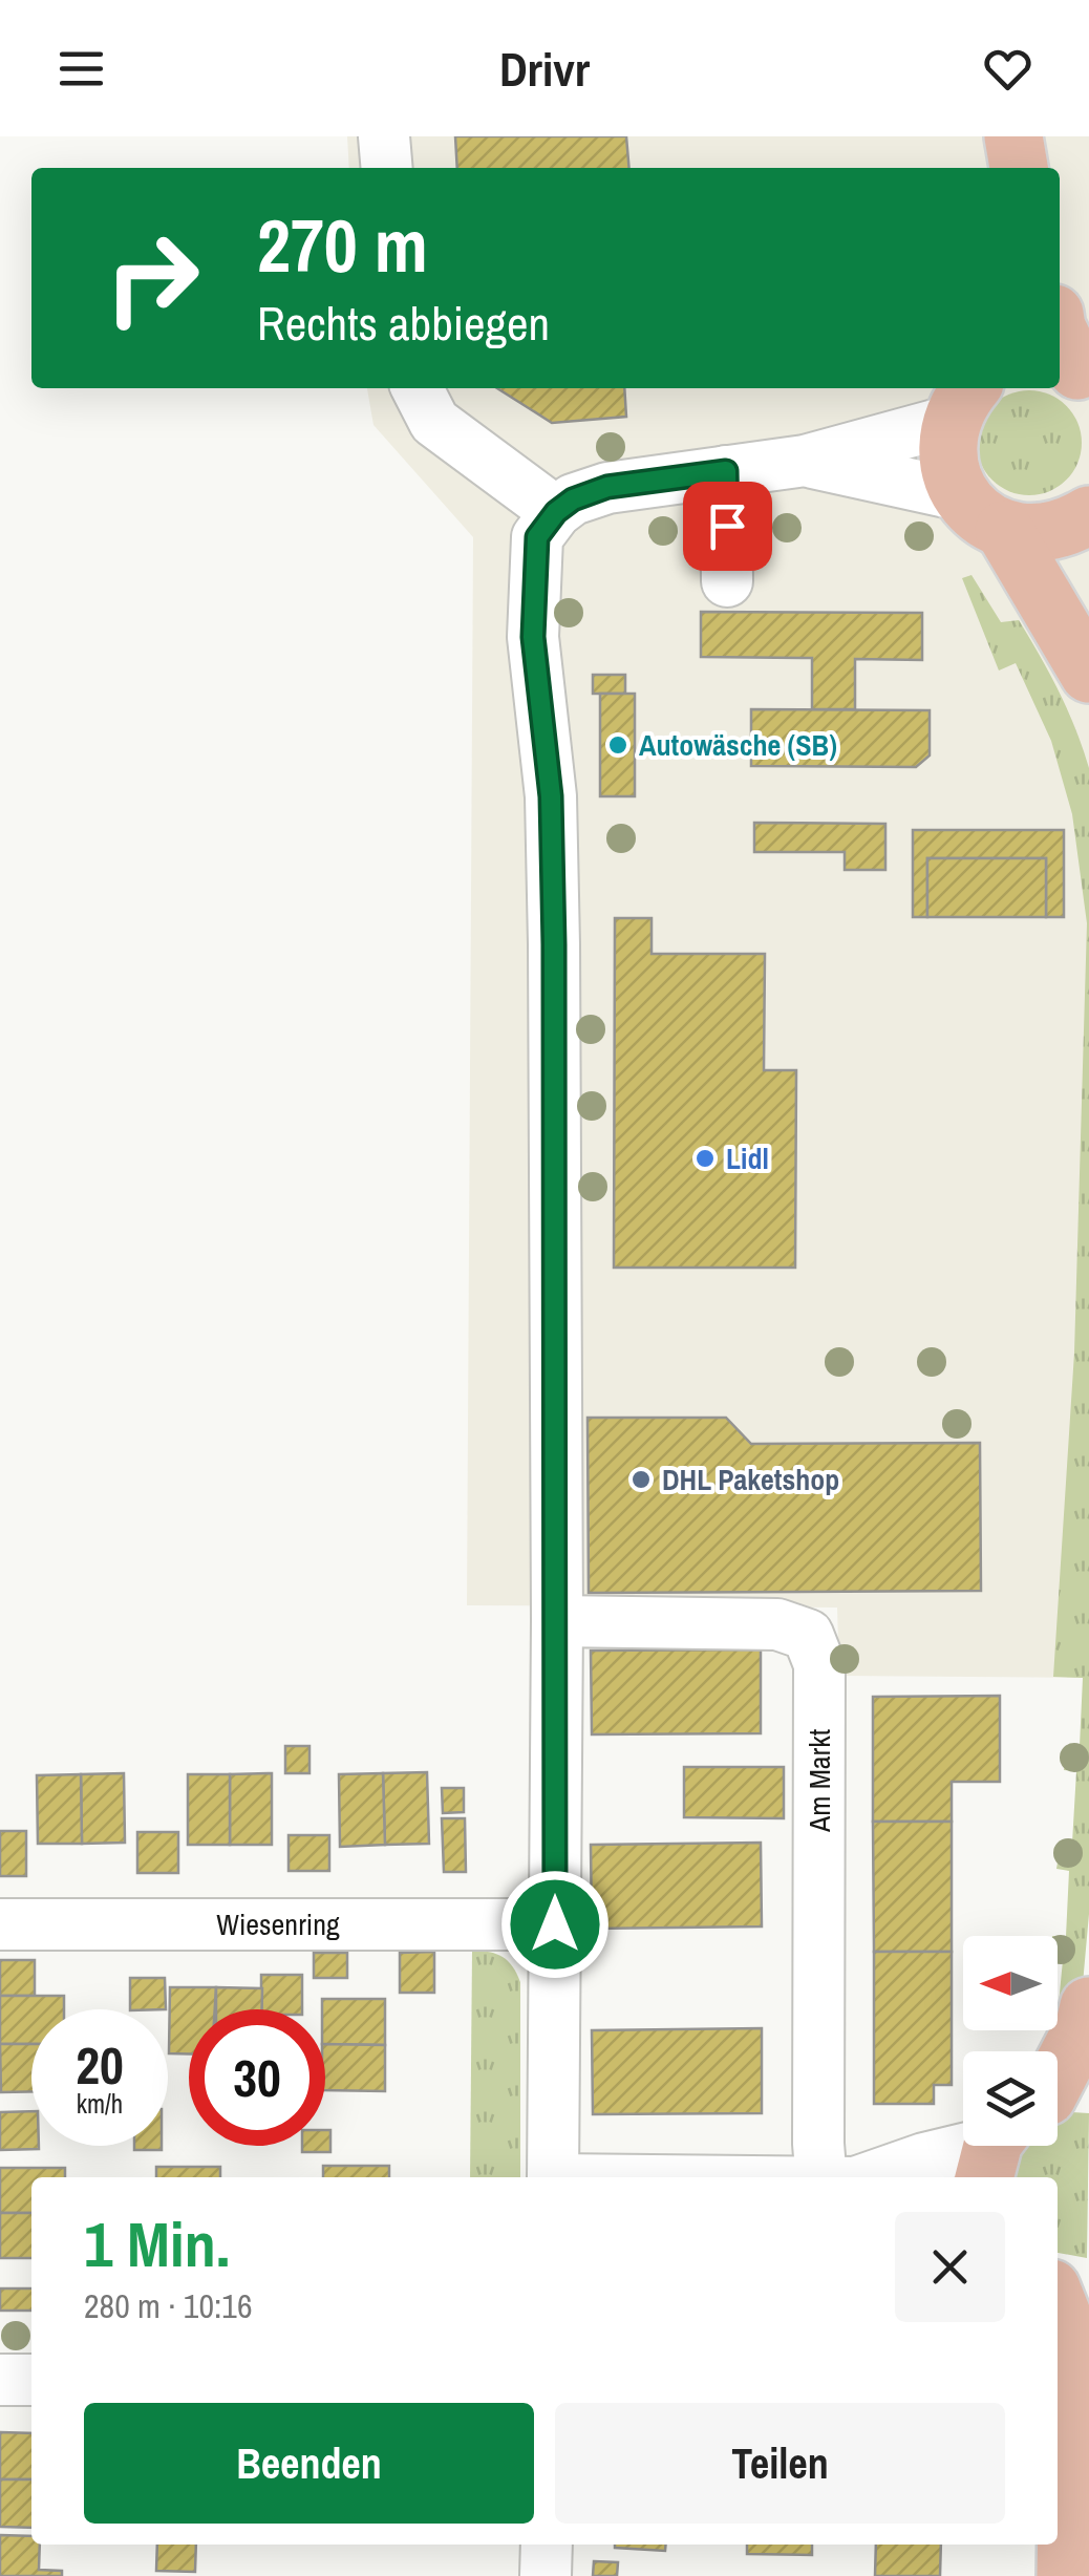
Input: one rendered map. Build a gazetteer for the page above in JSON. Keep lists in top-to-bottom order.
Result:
{
  "streets": {
    "street": ["Am Markt", "Wiesenring"]
  },
  "places": ["Autowäsche (SB)", "Lidl", "DHL Paketshop"],
  "north": "left",
  "page": {
    "header": "Drivr",
    "turn": ["270 m", "Rechts abbiegen"],
    "speed": "20 km/h",
    "limit": "30",
    "heading": ["1 Min.", "280 m · 10:16"],
    "buttons": ["Beenden", "Teilen"]
  }
}
